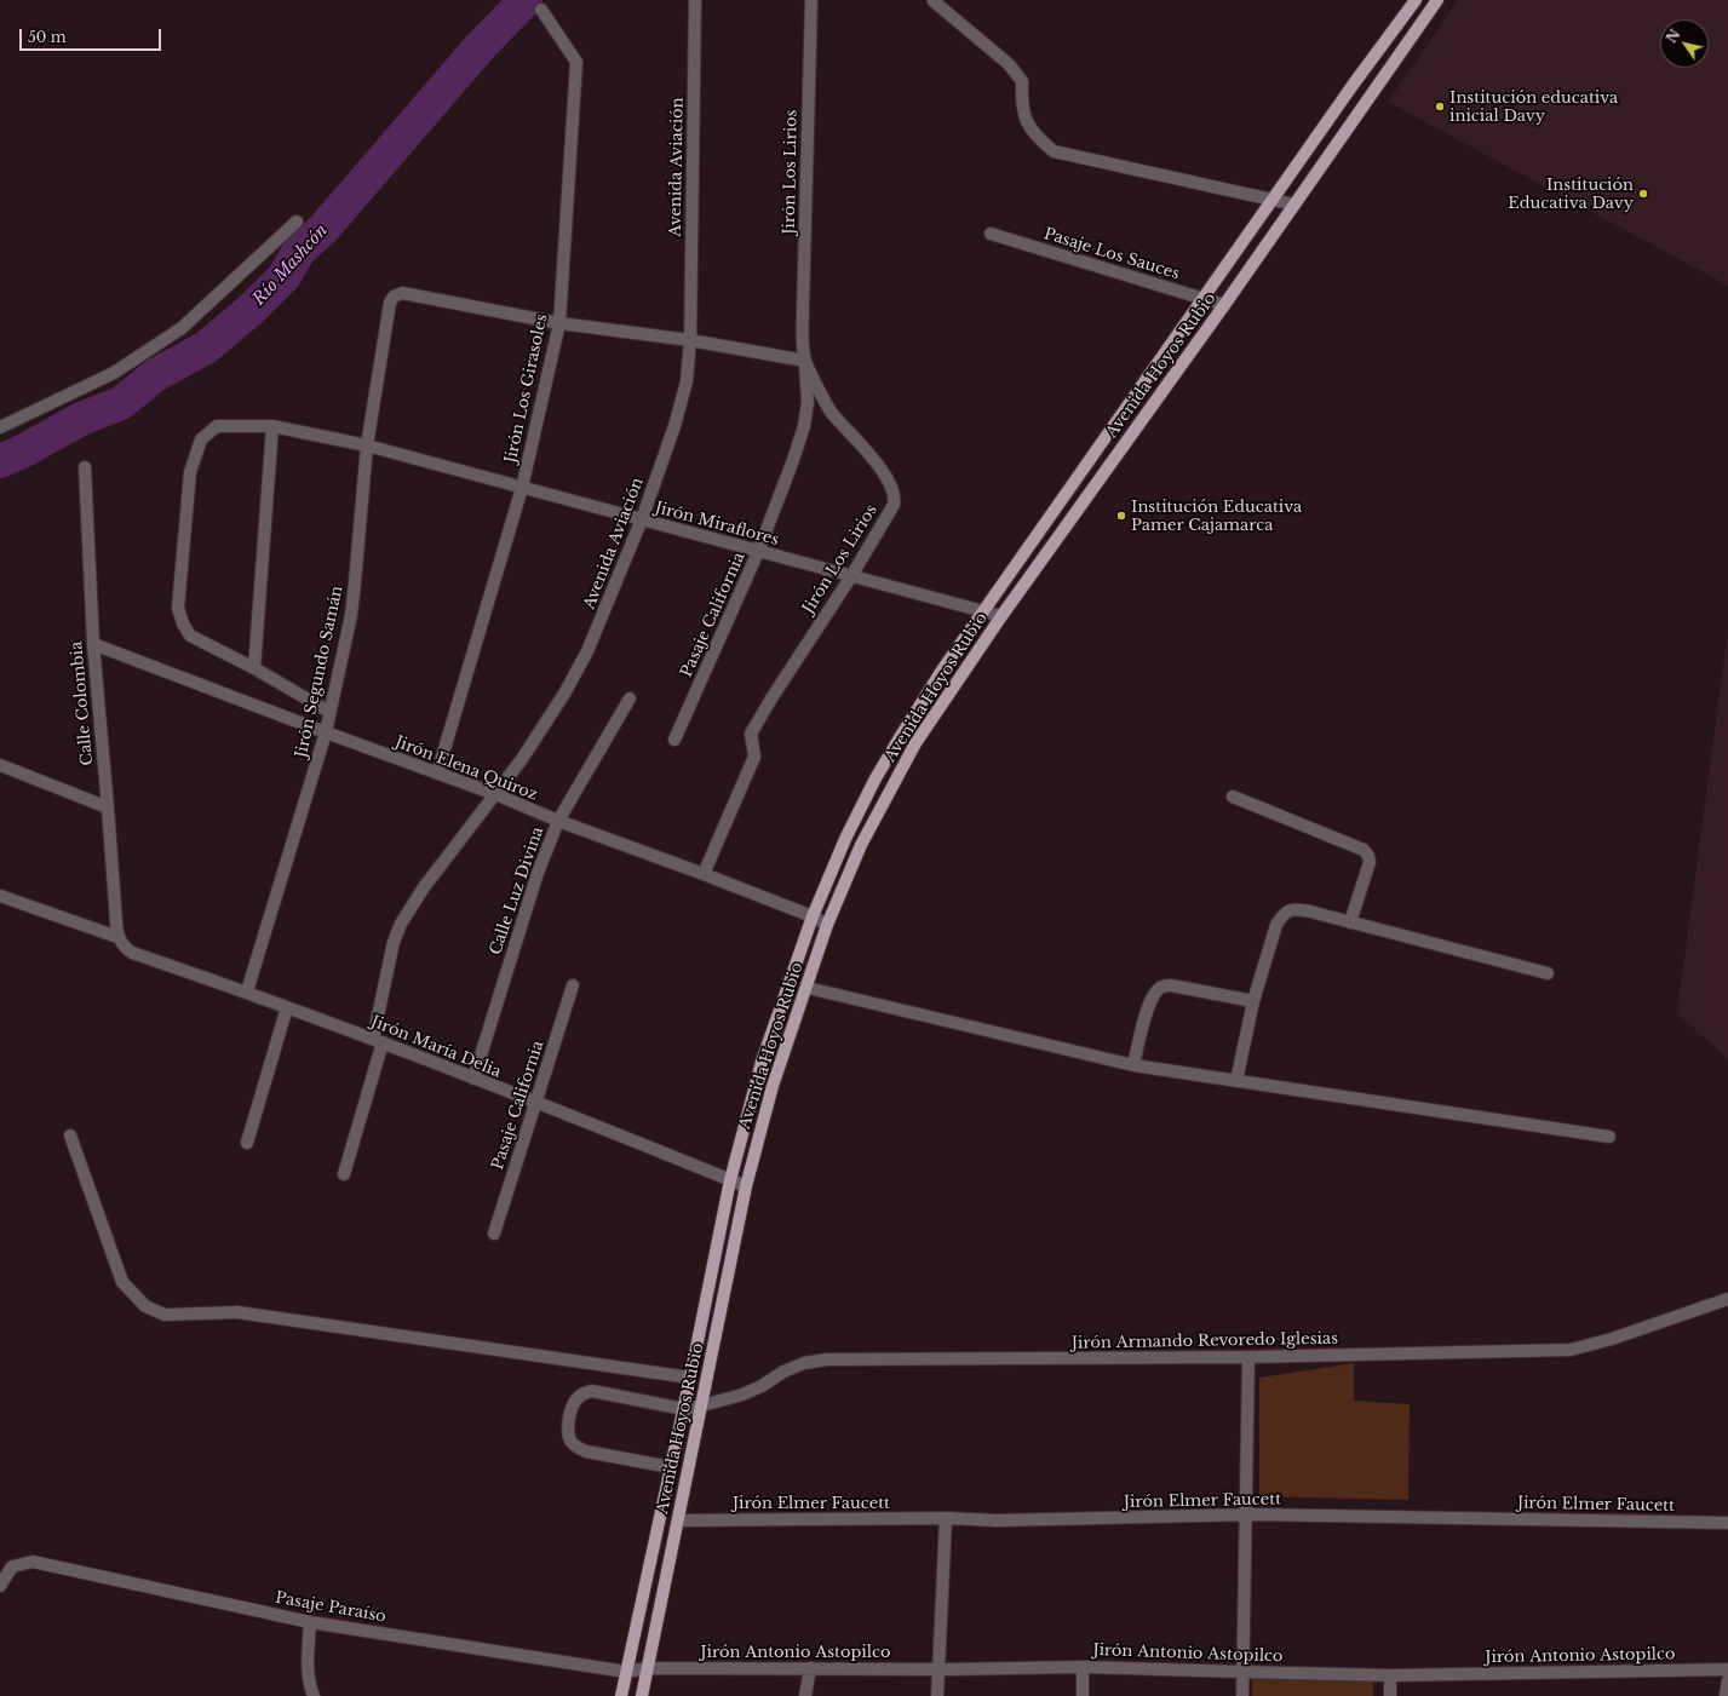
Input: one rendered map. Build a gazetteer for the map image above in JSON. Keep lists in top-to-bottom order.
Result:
{
  "streets": {
    "main road": ["Avenida Hoyos Rubio"],
    "street": [
      "Avenida Aviación",
      "Jirón Los Lirios",
      "Pasaje Los Sauces",
      "Jirón Los Girasoles",
      "Jirón Miraflores",
      "Pasaje California",
      "Jirón Segundo Samán",
      "Calle Colombia",
      "Jirón Elena Quiroz",
      "Calle Luz Divina",
      "Jirón María Delia",
      "Jirón Armando Revoredo Iglesias",
      "Jirón Elmer Faucett",
      "Pasaje Paraíso",
      "Jirón Antonio Astopilco"
    ]
  },
  "crossings": [
    ["Avenida Aviación", "Jirón Miraflores"],
    ["Avenida Aviación", "Jirón Elena Quiroz"],
    ["Avenida Aviación", "Jirón María Delia"],
    ["Jirón Los Lirios", "Jirón Miraflores"],
    ["Jirón Los Lirios", "Pasaje California"],
    ["Jirón Los Lirios", "Jirón Elena Quiroz"],
    ["Pasaje Los Sauces", "Avenida Hoyos Rubio"],
    ["Avenida Hoyos Rubio", "Jirón Miraflores"],
    ["Avenida Hoyos Rubio", "Jirón Elena Quiroz"],
    ["Avenida Hoyos Rubio", "Jirón María Delia"],
    ["Avenida Hoyos Rubio", "Jirón Armando Revoredo Iglesias"],
    ["Avenida Hoyos Rubio", "Jirón Elmer Faucett"],
    ["Avenida Hoyos Rubio", "Pasaje Paraíso"],
    ["Avenida Hoyos Rubio", "Jirón Antonio Astopilco"],
    ["Jirón Los Girasoles", "Jirón Miraflores"],
    ["Jirón Los Girasoles", "Jirón Segundo Samán"],
    ["Jirón Los Girasoles", "Jirón Elena Quiroz"],
    ["Jirón Miraflores", "Pasaje California"],
    ["Jirón Miraflores", "Jirón Segundo Samán"],
    ["Pasaje California", "Jirón María Delia"],
    ["Jirón Segundo Samán", "Jirón Elena Quiroz"],
    ["Jirón Segundo Samán", "Jirón María Delia"],
    ["Calle Colombia", "Jirón Elena Quiroz"],
    ["Calle Colombia", "Jirón María Delia"],
    ["Jirón Elena Quiroz", "Calle Luz Divina"],
    ["Calle Luz Divina", "Jirón María Delia"],
    ["Pasaje Paraíso", "Jirón Antonio Astopilco"]
  ],
  "water": ["Río Mashcón"],
  "places": ["Institución educativa inicial Davy", "Institución Educativa Davy", "Institución Educativa Pamer Cajamarca"],
  "scale_bar": "50 m",
  "north": "top left"
}
